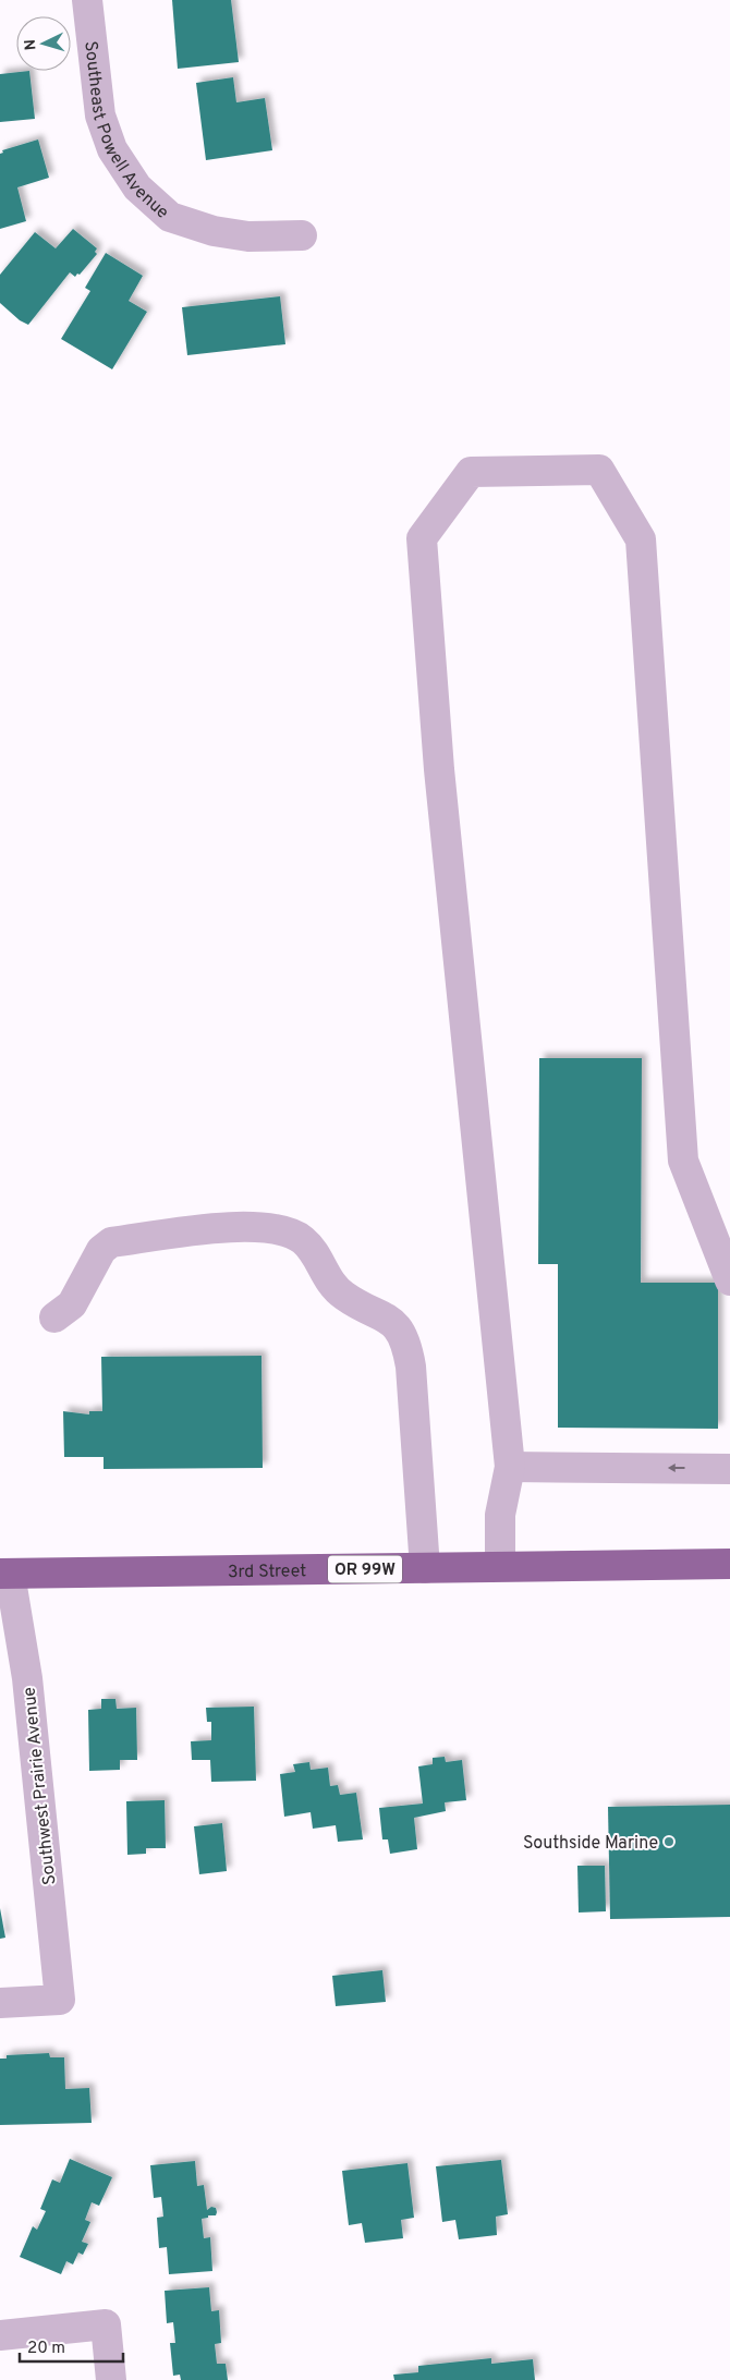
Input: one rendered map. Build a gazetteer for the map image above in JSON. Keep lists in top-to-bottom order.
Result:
{
  "streets": {
    "highway": ["OR 99W", "3rd Street"],
    "street": ["Southeast Powell Avenue", "Southwest Prairie Avenue"]
  },
  "crossings": [
    ["3rd Street", "Southwest Prairie Avenue"]
  ],
  "places": ["Southside Marine"],
  "scale_bar": "20 m",
  "north": "left"
}
